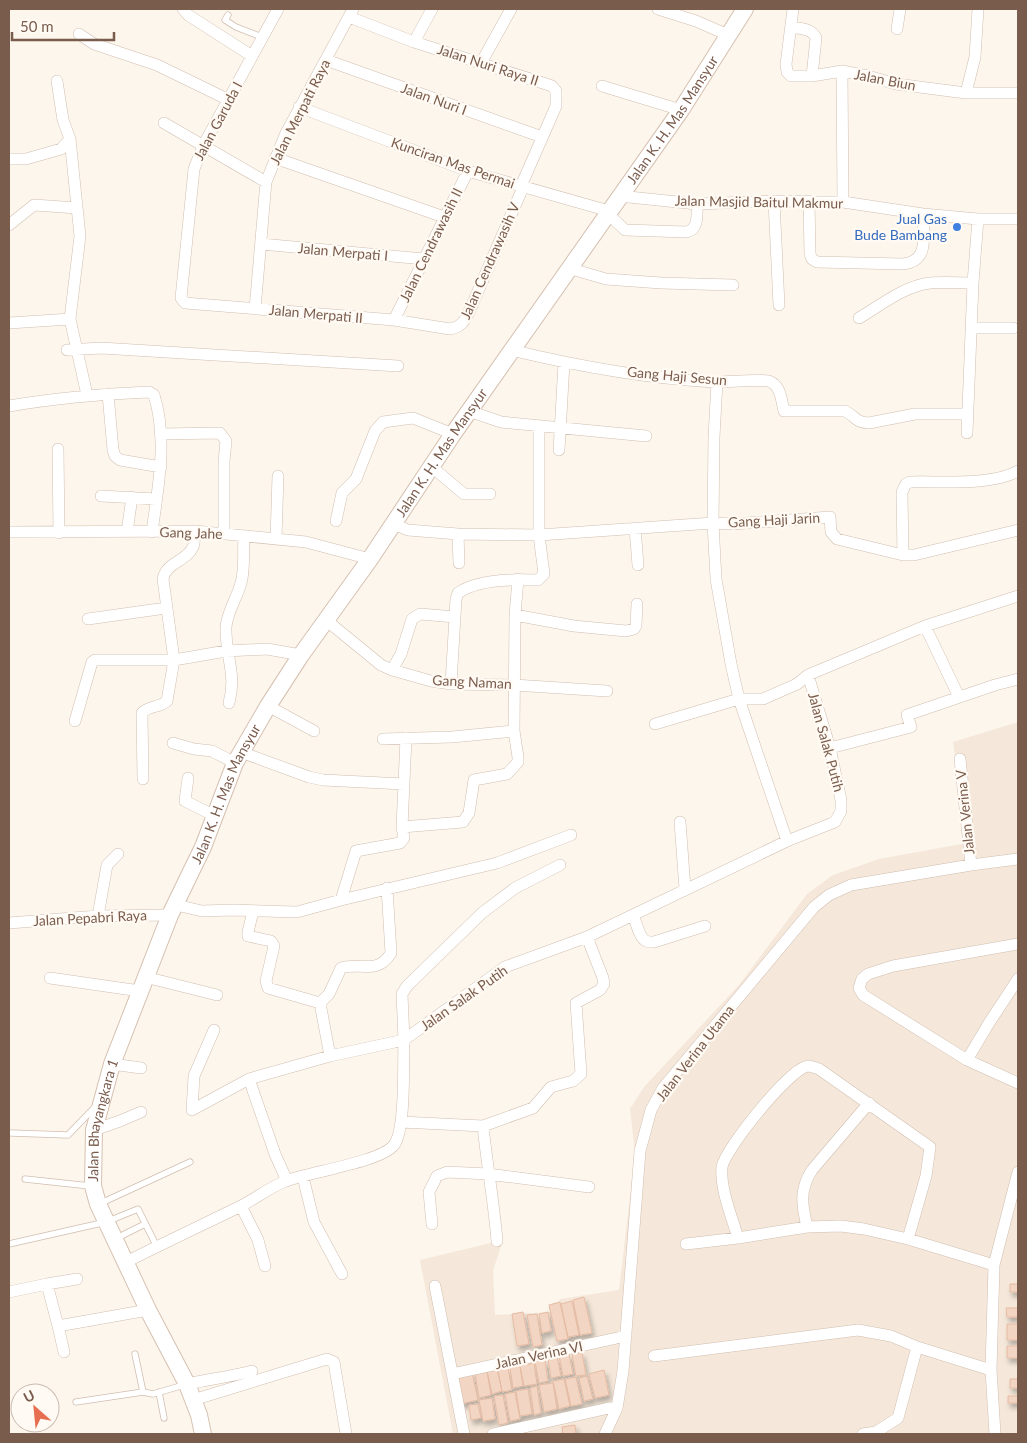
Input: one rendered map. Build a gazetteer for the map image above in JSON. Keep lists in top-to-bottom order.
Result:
{
  "streets": {
    "street": [
      "Jalan Nuri Raya II",
      "Jalan Biun",
      "Jalan Nuri I",
      "Jalan Merpati Raya",
      "Jalan K. H. Mas Mansyur",
      "Jalan Garuda I",
      "Kunciran Mas Permai",
      "Jalan Masjid Baitul Makmur",
      "Jalan Cendrawasih II",
      "Jalan Merpati I",
      "Jalan Cendrawasih V",
      "Jalan Merpati II",
      "Gang Haji Sesun",
      "Gang Haji Jarin",
      "Gang Jahe",
      "Gang Naman",
      "Jalan Salak Putih",
      "Jalan Verina V",
      "Jalan Pepabri Raya",
      "Jalan Verina Utama",
      "Jalan Bhayangkara 1",
      "Jalan Verina VI"
    ]
  },
  "crossings": [
    ["Jalan Nuri Raya II", "Jalan Nuri I"],
    ["Jalan Nuri Raya II", "Jalan Merpati Raya"],
    ["Jalan Nuri Raya II", "Kunciran Mas Permai"],
    ["Jalan Nuri Raya II", "Jalan Cendrawasih V"],
    ["Jalan Nuri I", "Jalan Merpati Raya"],
    ["Jalan Merpati Raya", "Kunciran Mas Permai"],
    ["Jalan Merpati Raya", "Jalan Merpati I"],
    ["Jalan Merpati Raya", "Jalan Merpati II"],
    ["Jalan K. H. Mas Mansyur", "Kunciran Mas Permai"],
    ["Jalan K. H. Mas Mansyur", "Jalan Masjid Baitul Makmur"],
    ["Jalan K. H. Mas Mansyur", "Gang Haji Sesun"],
    ["Jalan K. H. Mas Mansyur", "Gang Haji Jarin"],
    ["Jalan K. H. Mas Mansyur", "Gang Jahe"],
    ["Jalan K. H. Mas Mansyur", "Gang Naman"],
    ["Jalan K. H. Mas Mansyur", "Jalan Pepabri Raya"],
    ["Jalan K. H. Mas Mansyur", "Jalan Bhayangkara 1"],
    ["Jalan Garuda I", "Jalan Merpati II"],
    ["Kunciran Mas Permai", "Jalan Cendrawasih II"],
    ["Kunciran Mas Permai", "Jalan Cendrawasih V"],
    ["Jalan Cendrawasih II", "Jalan Merpati I"],
    ["Jalan Cendrawasih II", "Jalan Merpati II"],
    ["Jalan Cendrawasih V", "Jalan Merpati II"],
    ["Jalan Verina V", "Jalan Verina Utama"],
    ["Jalan Pepabri Raya", "Jalan Bhayangkara 1"],
    ["Jalan Verina Utama", "Jalan Verina VI"]
  ],
  "places": ["Jual Gas Bude Bambang"],
  "scale_bar": "50 m",
  "north": "top left"
}
